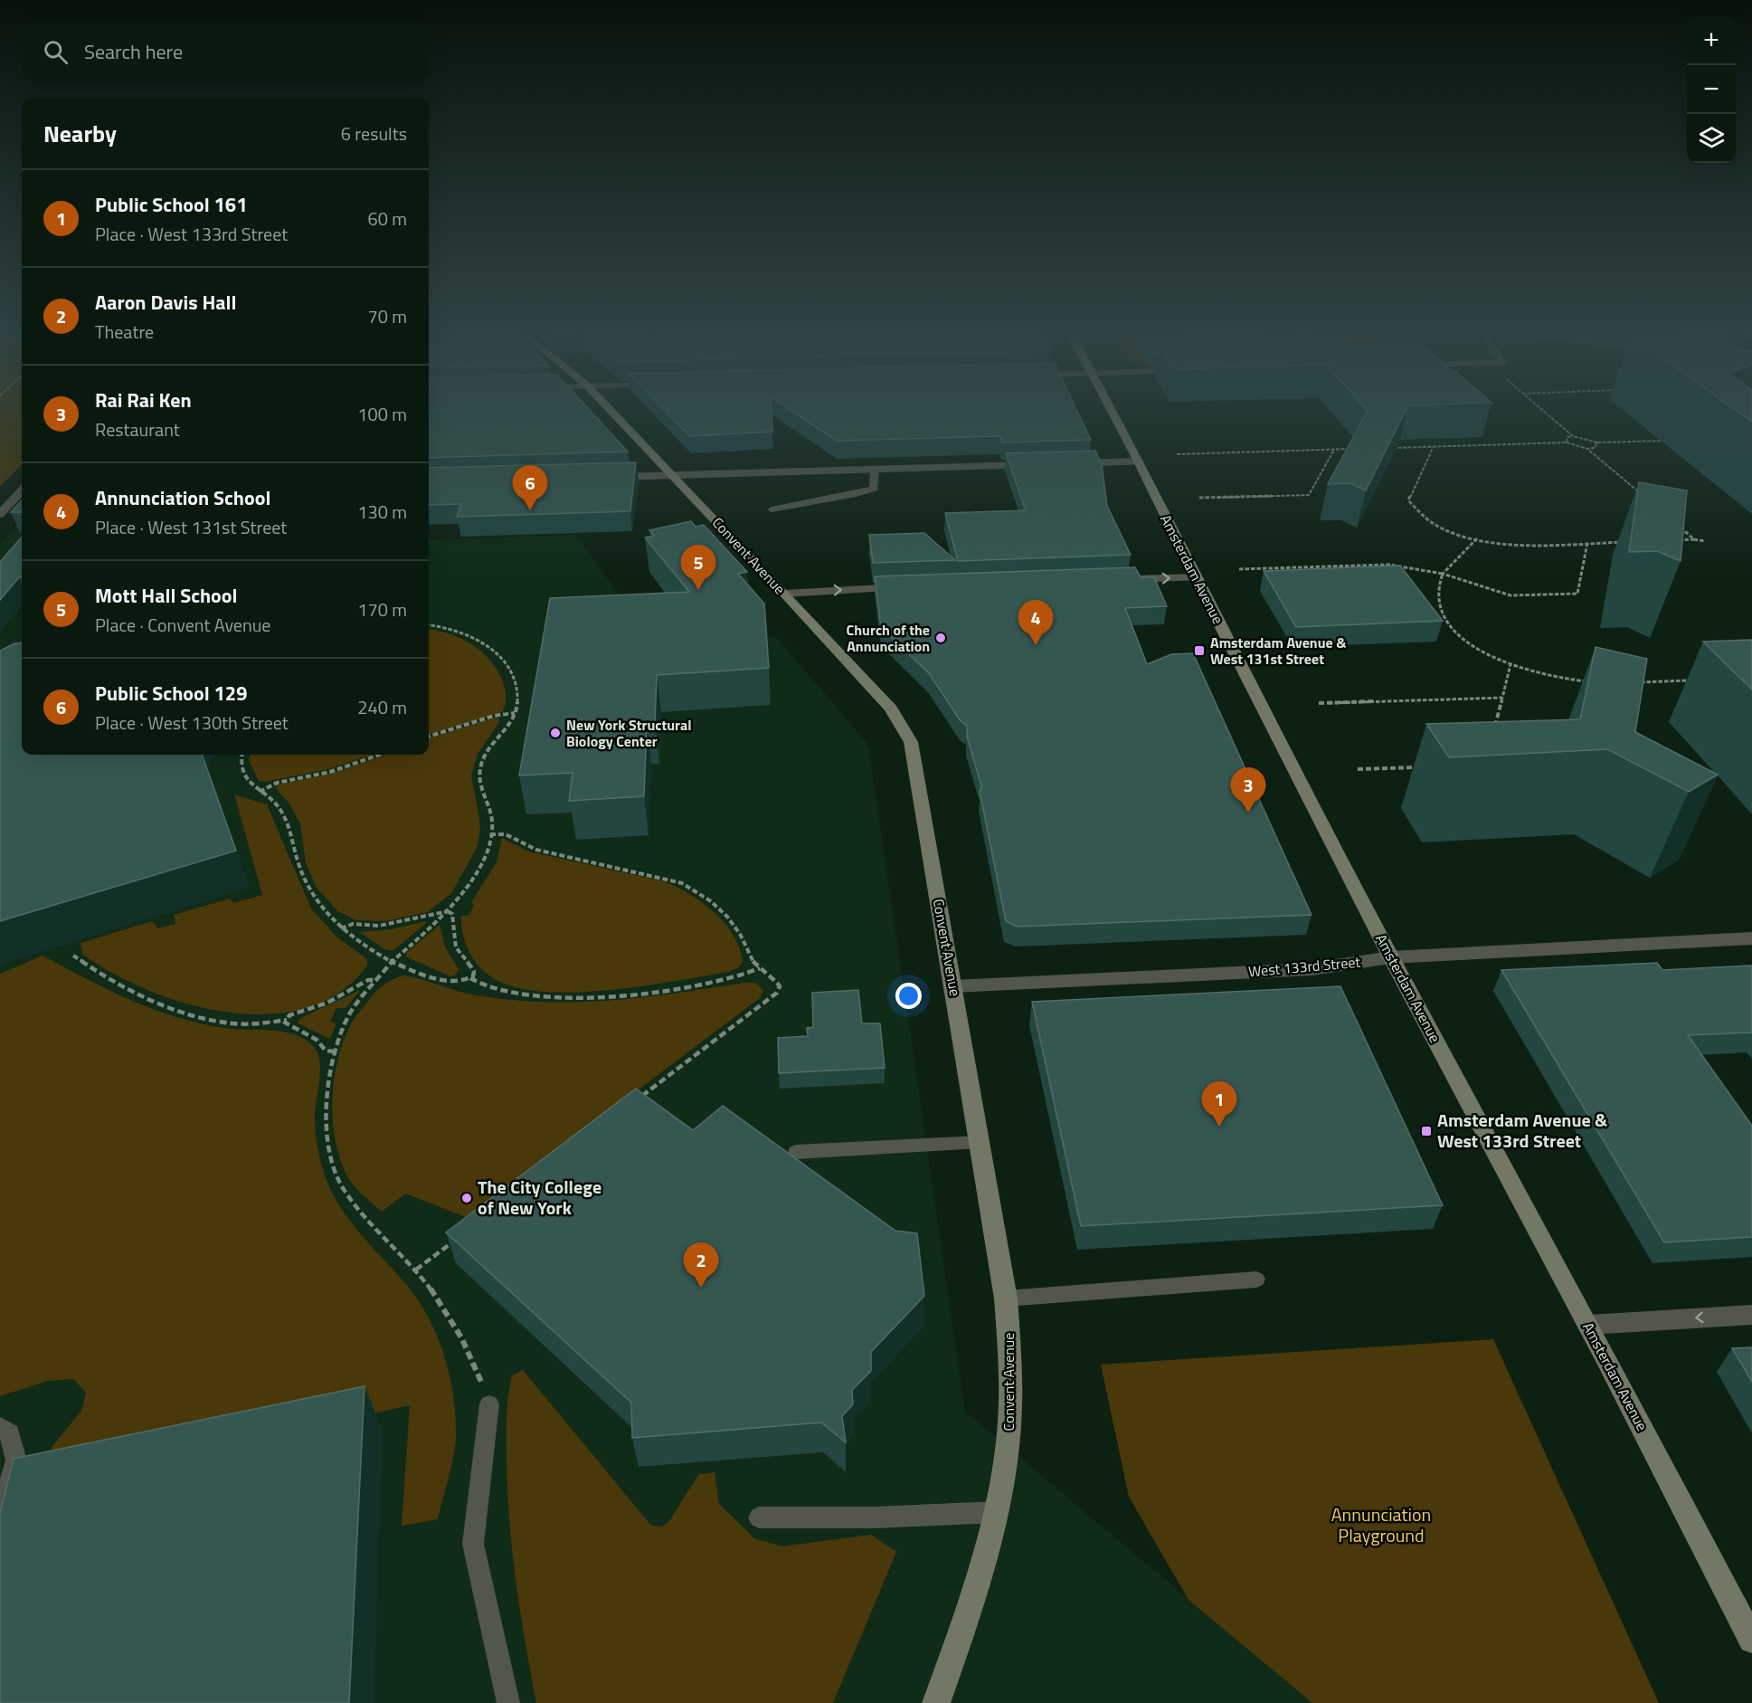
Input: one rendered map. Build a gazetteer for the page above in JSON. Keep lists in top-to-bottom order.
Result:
{
  "streets": {
    "street": ["Convent Avenue", "Amsterdam Avenue", "West 133rd Street"]
  },
  "crossings": [
    ["Convent Avenue", "West 133rd Street"],
    ["Amsterdam Avenue", "West 133rd Street"]
  ],
  "parks": ["Annunciation Playground"],
  "places": {
    "other": ["Church of the Annunciation", "New York Structural Biology Center", "The City College of New York"],
    "transit": ["Amsterdam Avenue & West 131st Street", "Amsterdam Avenue & West 133rd Street"]
  },
  "page": {
    "map_buttons": ["+", "−"],
    "search": "Search here",
    "heading": ["Nearby", "6 results"],
    "list": [
      {
        "mark": "1",
        "name": "Public School 161",
        "note": "Place · West 133rd Street",
        "value": "60 m"
      },
      {
        "mark": "2",
        "name": "Aaron Davis Hall",
        "note": "Theatre",
        "value": "70 m"
      },
      {
        "mark": "3",
        "name": "Rai Rai Ken",
        "note": "Restaurant",
        "value": "100 m"
      },
      {
        "mark": "4",
        "name": "Annunciation School",
        "note": "Place · West 131st Street",
        "value": "130 m"
      },
      {
        "mark": "5",
        "name": "Mott Hall School",
        "note": "Place · Convent Avenue",
        "value": "170 m"
      },
      {
        "mark": "6",
        "name": "Public School 129",
        "note": "Place · West 130th Street",
        "value": "240 m"
      }
    ],
    "pins": [
      "6",
      "5",
      "4",
      "3",
      "1",
      "2"
    ]
  }
}
